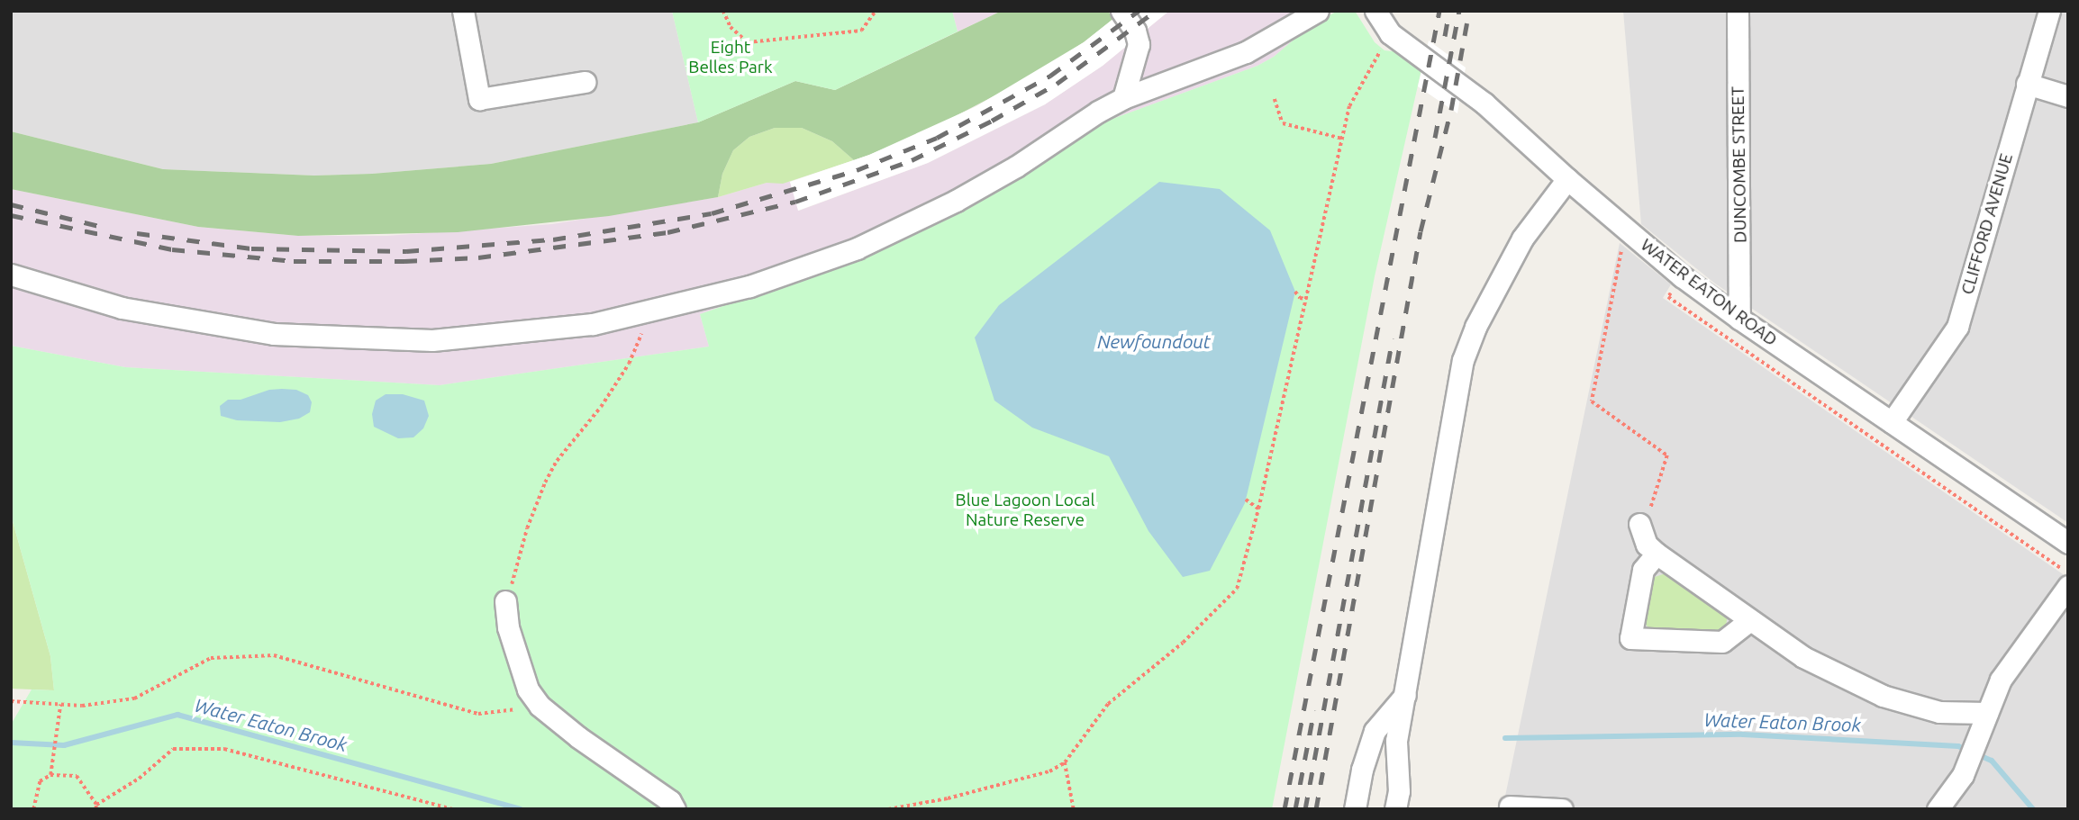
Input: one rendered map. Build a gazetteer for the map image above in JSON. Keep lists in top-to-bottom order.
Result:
{
  "streets": {
    "street": ["DUNCOMBE STREET", "CLIFFORD AVENUE", "WATER EATON ROAD"]
  },
  "crossings": [
    ["DUNCOMBE STREET", "WATER EATON ROAD"],
    ["CLIFFORD AVENUE", "WATER EATON ROAD"]
  ],
  "water": ["Newfoundout", "Water Eaton Brook"],
  "parks": ["Eight Belles Park", "Blue Lagoon Local Nature Reserve"]
}
